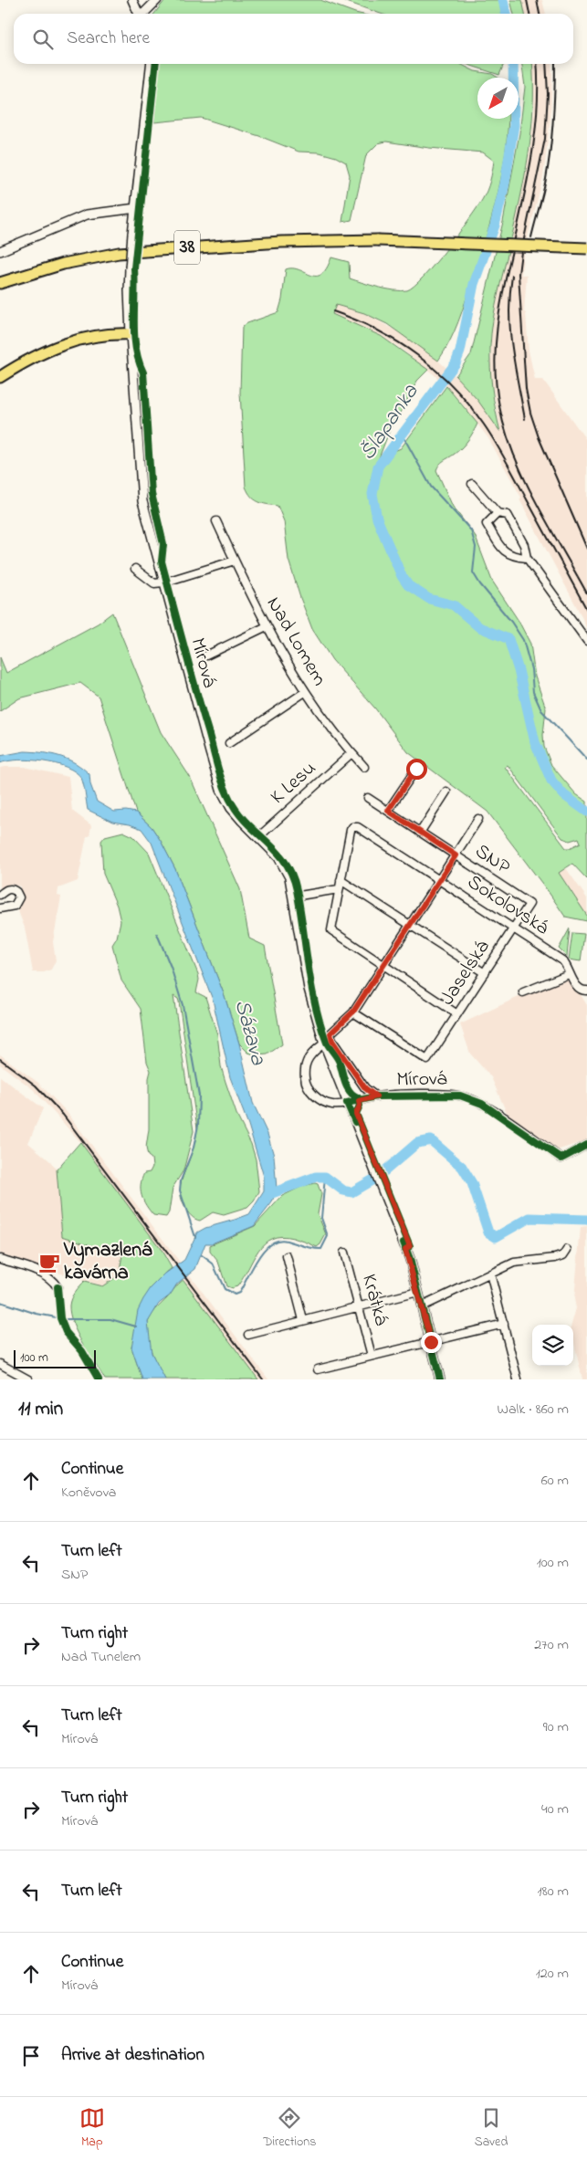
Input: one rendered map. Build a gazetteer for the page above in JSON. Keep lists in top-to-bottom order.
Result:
{
  "streets": {
    "main road": ["38"],
    "street": [
      "Nad Lomem",
      "Mírová",
      "K Lesu",
      "SNP",
      "Sokolovská",
      "Jaselská",
      "Krátká"
    ]
  },
  "crossings": [
    ["Nad Lomem", "K Lesu"],
    ["Mírová", "K Lesu"],
    ["Mírová", "Jaselská"],
    ["SNP", "Jaselská"],
    ["Sokolovská", "Jaselská"]
  ],
  "water": ["Šlapanka", "Sázava"],
  "places": {
    "cafe": ["Vymazlená kavárna"]
  },
  "scale_bar": "100 m",
  "north": "bottom left",
  "page": {
    "search": "Search here",
    "scale": "100 m",
    "heading": ["11 min", "Walk · 860 m"],
    "list": [
      ["Continue", "Koněvova", "60 m"],
      ["Turn left", "SNP", "100 m"],
      ["Turn right", "Nad Tunelem", "270 m"],
      ["Turn left", "Mírová", "90 m"],
      ["Turn right", "Mírová", "40 m"],
      ["Turn left", "180 m"],
      ["Continue", "Mírová", "120 m"],
      "Arrive at destination"
    ],
    "nav": ["Map", "Directions", "Saved"]
  }
}
